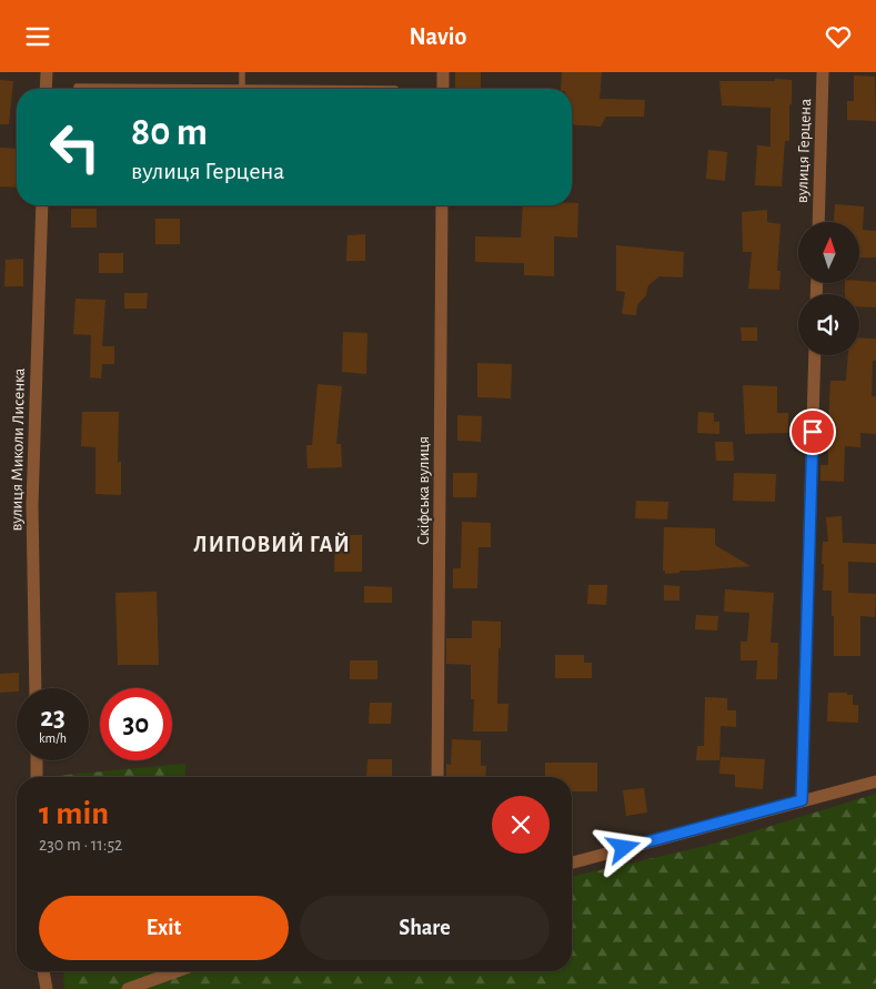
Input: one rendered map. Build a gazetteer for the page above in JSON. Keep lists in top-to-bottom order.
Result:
{
  "streets": {
    "street": ["вулиця Герцена", "вулиця Миколи Лисенка", "Скіфська вулиця"]
  },
  "districts": ["ЛИПОВИЙ ГАЙ"],
  "north": "top",
  "page": {
    "header": "Navio",
    "turn": ["80 m", "вулиця Герцена"],
    "speed": "23 km/h",
    "limit": "30",
    "heading": ["1 min", "230 m · 11:52"],
    "buttons": ["Exit", "Share"]
  }
}
